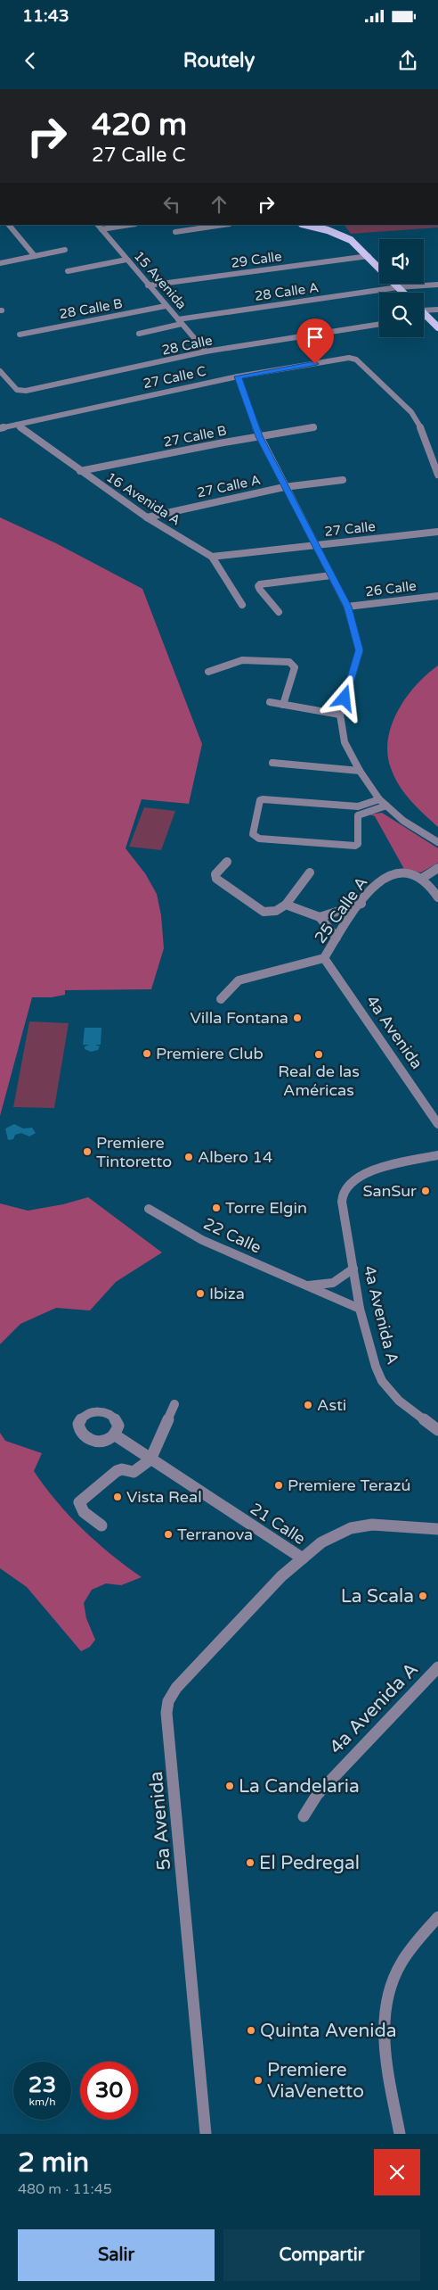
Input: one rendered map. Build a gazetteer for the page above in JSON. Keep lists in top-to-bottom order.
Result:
{
  "streets": {
    "street": [
      "29 Calle",
      "15 Avenida",
      "28 Calle A",
      "28 Calle B",
      "28 Calle",
      "27 Calle C",
      "27 Calle B",
      "27 Calle A",
      "16 Avenida A",
      "27 Calle",
      "26 Calle",
      "25 Calle A",
      "4a Avenida",
      "22 Calle",
      "4a Avenida A",
      "21 Calle",
      "5a Avenida"
    ]
  },
  "crossings": [
    ["29 Calle", "15 Avenida"],
    ["15 Avenida", "28 Calle A"],
    ["15 Avenida", "28 Calle B"],
    ["15 Avenida", "28 Calle"],
    ["27 Calle C", "16 Avenida A"],
    ["27 Calle B", "16 Avenida A"],
    ["27 Calle A", "16 Avenida A"],
    ["16 Avenida A", "27 Calle"],
    ["25 Calle A", "4a Avenida"],
    ["22 Calle", "4a Avenida A"],
    ["21 Calle", "5a Avenida"]
  ],
  "places": [
    "Villa Fontana",
    "Premiere Club",
    "Real de las Américas",
    "Premiere Tintoretto",
    "Albero 14",
    "SanSur",
    "Torre Elgin",
    "Ibiza",
    "Asti",
    "Premiere Terazú",
    "Vista Real",
    "Terranova",
    "La Scala",
    "La Candelaria",
    "El Pedregal",
    "Quinta Avenida",
    "Premiere ViaVenetto"
  ],
  "page": {
    "status": "11:43",
    "header": "Routely",
    "turn": ["420 m", "27 Calle C"],
    "speed": "23 km/h",
    "limit": "30",
    "heading": ["2 min", "480 m · 11:45"],
    "buttons": ["Salir", "Compartir"]
  }
}
